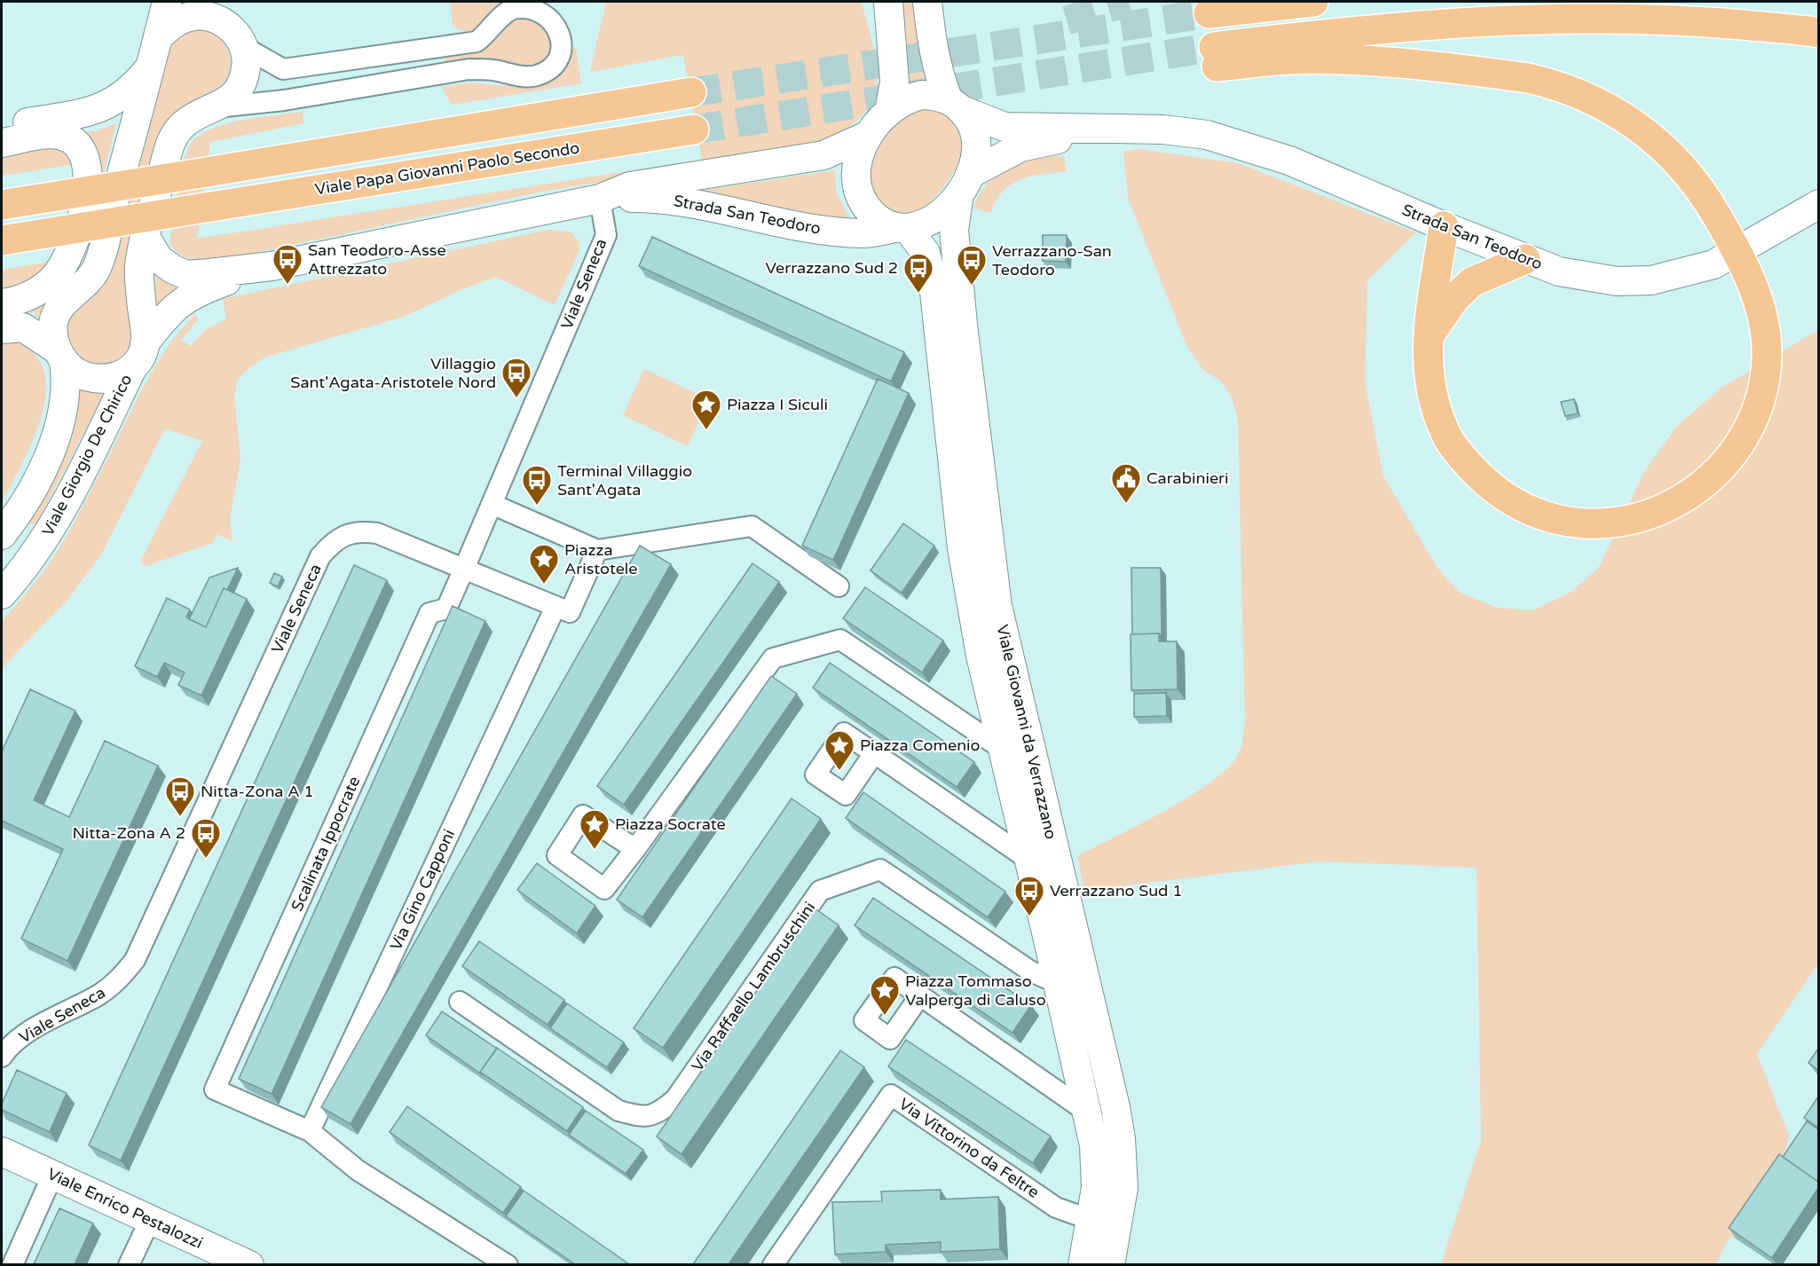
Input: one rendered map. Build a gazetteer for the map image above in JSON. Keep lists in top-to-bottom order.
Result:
{
  "streets": {
    "main road": [
      "Viale Papa Giovanni Paolo Secondo",
      "Strada San Teodoro",
      "Viale Giorgio De Chirico",
      "Viale Giovanni da Verrazzano",
      "Viale Enrico Pestalozzi"
    ],
    "street": [
      "Viale Seneca",
      "Scalinata Ippocrate",
      "Via Gino Capponi",
      "Via Raffaello Lambruschini",
      "Via Vittorino da Feltre"
    ]
  },
  "crossings": [
    ["Strada San Teodoro", "Viale Seneca"],
    ["Strada San Teodoro", "Viale Giovanni da Verrazzano"],
    ["Viale Seneca", "Scalinata Ippocrate"],
    ["Viale Giovanni da Verrazzano", "Via Raffaello Lambruschini"],
    ["Viale Giovanni da Verrazzano", "Via Vittorino da Feltre"],
    ["Scalinata Ippocrate", "Via Gino Capponi"]
  ],
  "places": {
    "bus stop": [
      "San Teodoro-Asse Attrezzato",
      "Verrazzano-San Teodoro",
      "Verrazzano Sud 2",
      "Villaggio Sant'Agata-Aristotele Nord",
      "Terminal Villaggio Sant'Agata",
      "Nitta-Zona A 1",
      "Nitta-Zona A 2",
      "Verrazzano Sud 1"
    ],
    "place": [
      "Piazza I Siculi",
      "Piazza Aristotele",
      "Piazza Comenio",
      "Piazza Socrate",
      "Piazza Tommaso Valperga di Caluso"
    ],
    "public building": ["Carabinieri"]
  }
}
